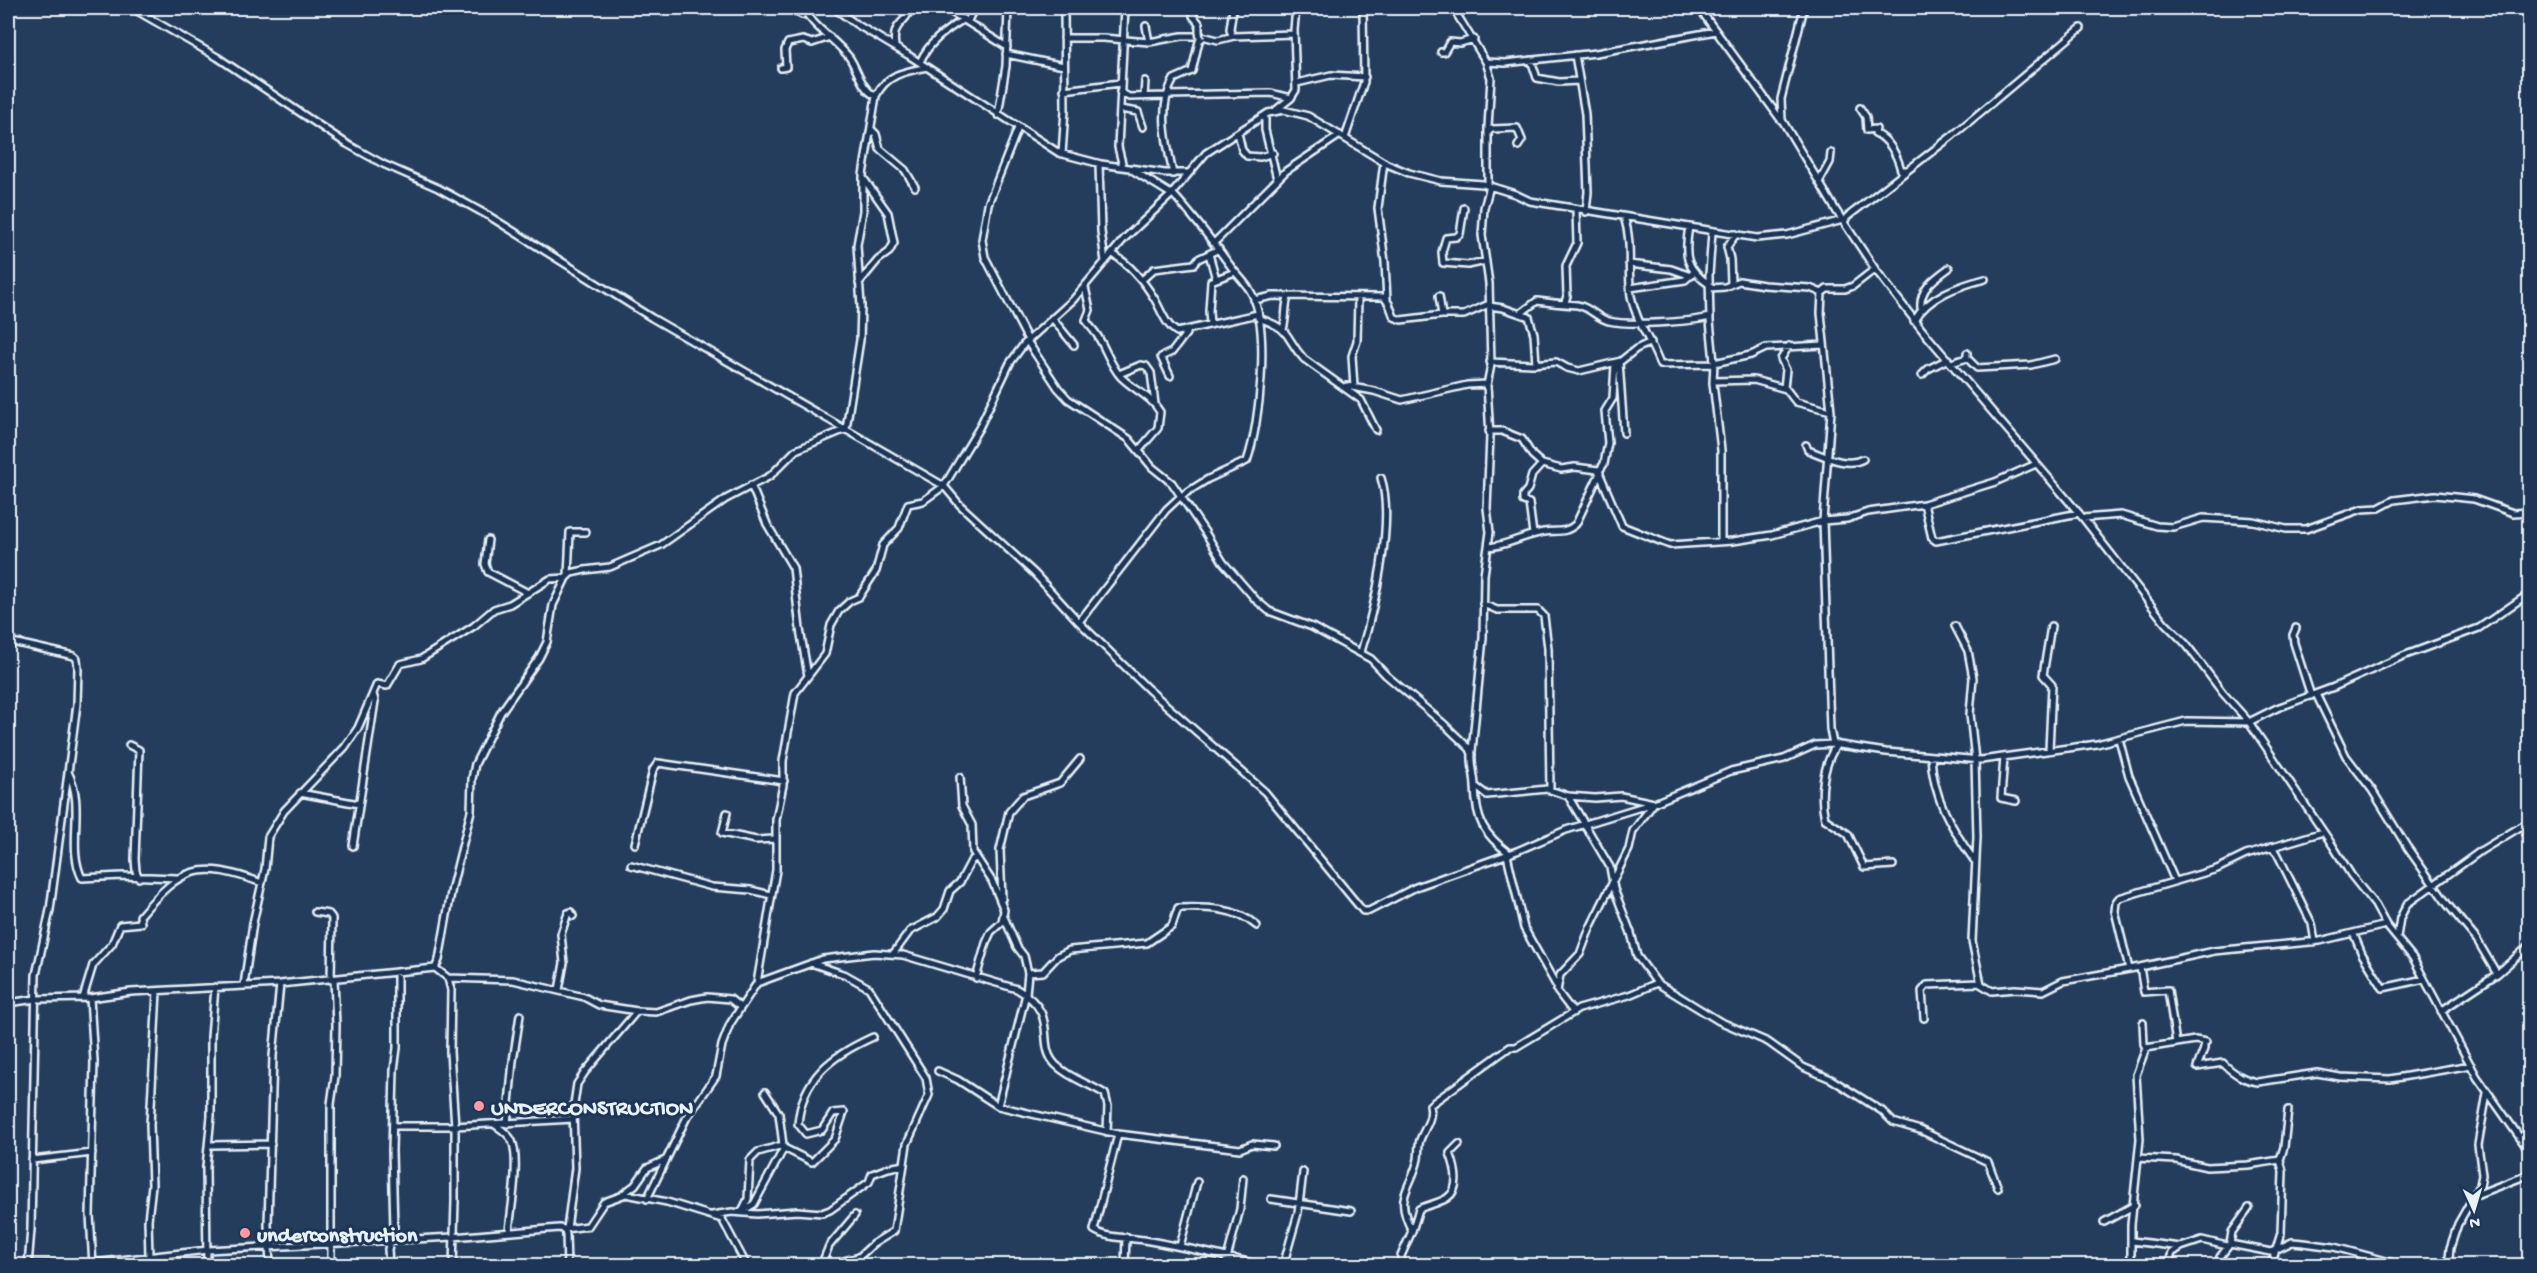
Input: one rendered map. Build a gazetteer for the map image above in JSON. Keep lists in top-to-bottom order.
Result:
{
  "places": ["UNDERCONSTRUCTION", "underconstruction"],
  "north": "bottom"
}
